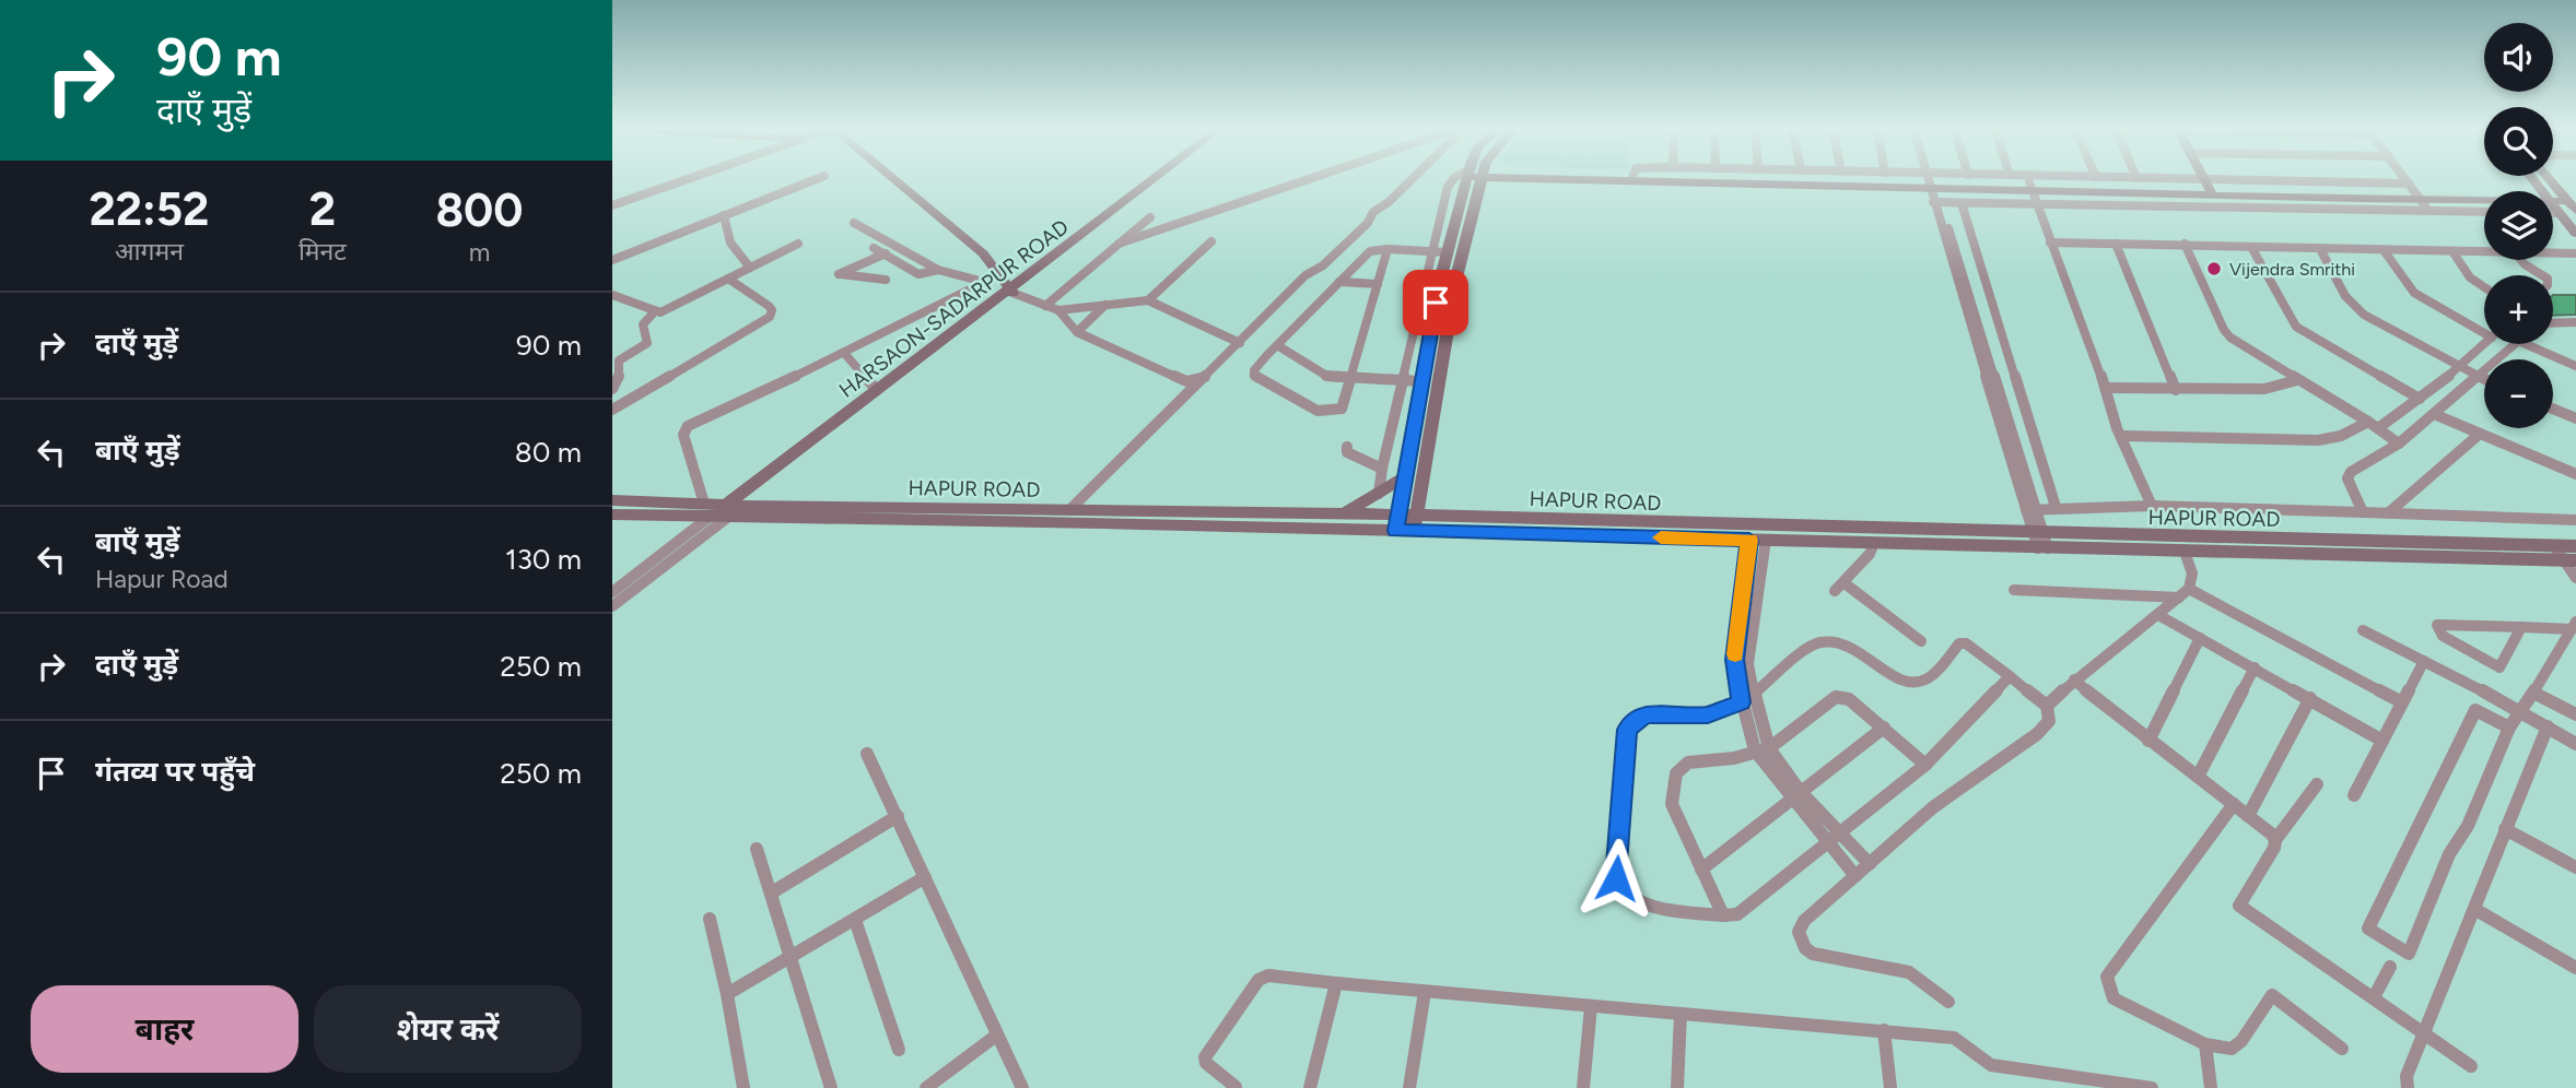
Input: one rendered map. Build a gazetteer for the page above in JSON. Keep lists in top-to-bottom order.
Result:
{
  "streets": {
    "street": ["HARSAON-SADARPUR ROAD", "HAPUR ROAD"]
  },
  "crossings": [
    ["HARSAON-SADARPUR ROAD", "HAPUR ROAD"]
  ],
  "places": ["Vijendra Smrithi"],
  "page": {
    "turn": ["90 m", "दाएँ मुड़ें"],
    "map_buttons": ["+", "−"],
    "eta": [
      "22:52",
      "आगमन",
      "2",
      "मिनट",
      "800",
      "m"
    ],
    "list": [
      {
        "name": "दाएँ मुड़ें",
        "value": "90 m"
      },
      {
        "name": "बाएँ मुड़ें",
        "value": "80 m"
      },
      {
        "name": "बाएँ मुड़ें",
        "note": "Hapur Road",
        "value": "130 m"
      },
      {
        "name": "दाएँ मुड़ें",
        "value": "250 m"
      },
      {
        "name": "गंतव्य पर पहुँचे",
        "value": "250 m"
      }
    ],
    "buttons": ["बाहर", "शेयर करें"]
  }
}
